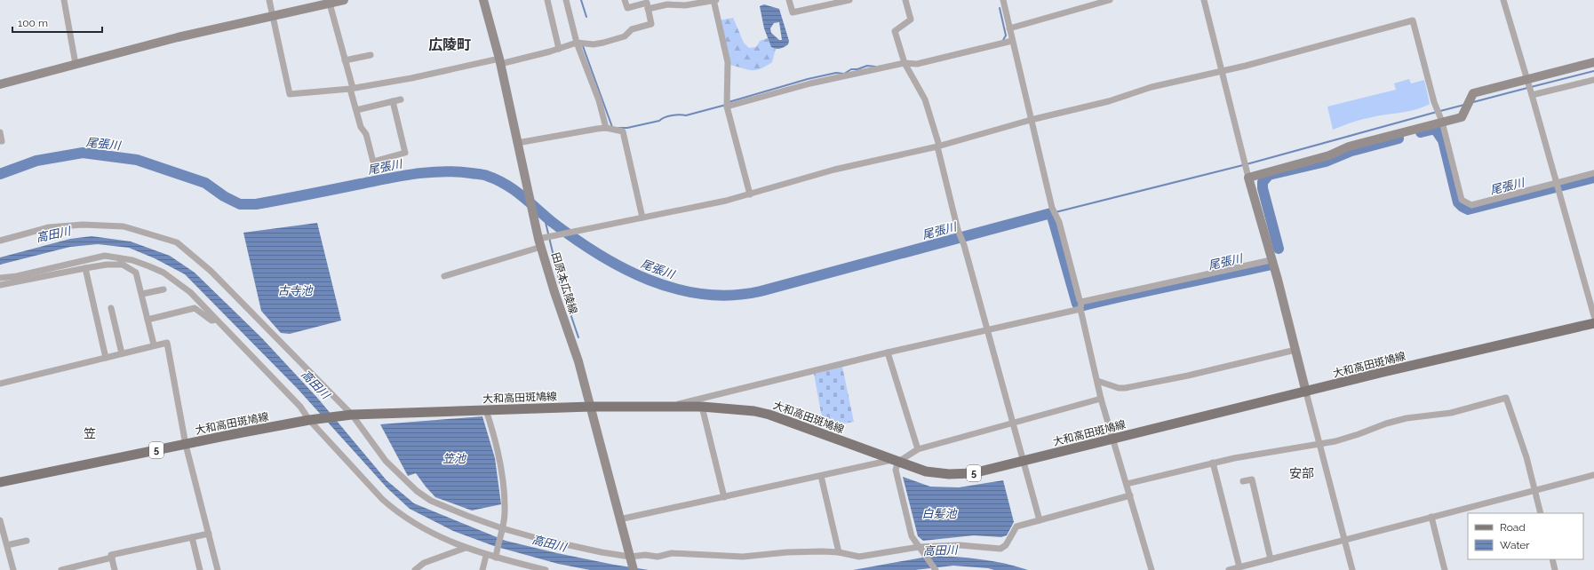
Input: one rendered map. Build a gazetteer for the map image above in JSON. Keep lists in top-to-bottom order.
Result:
{
  "streets": {
    "main road": ["大和高田斑鳩線", "5"],
    "street": ["田原本広陵線"]
  },
  "crossings": [
    ["田原本広陵線", "大和高田斑鳩線"]
  ],
  "districts": ["広陵町", "笠", "安部"],
  "water": [
    "尾張川",
    "高田川",
    "古寺池",
    "笠池",
    "白髪池"
  ],
  "legend": ["Road", "Water"],
  "scale_bar": "100 m"
}
